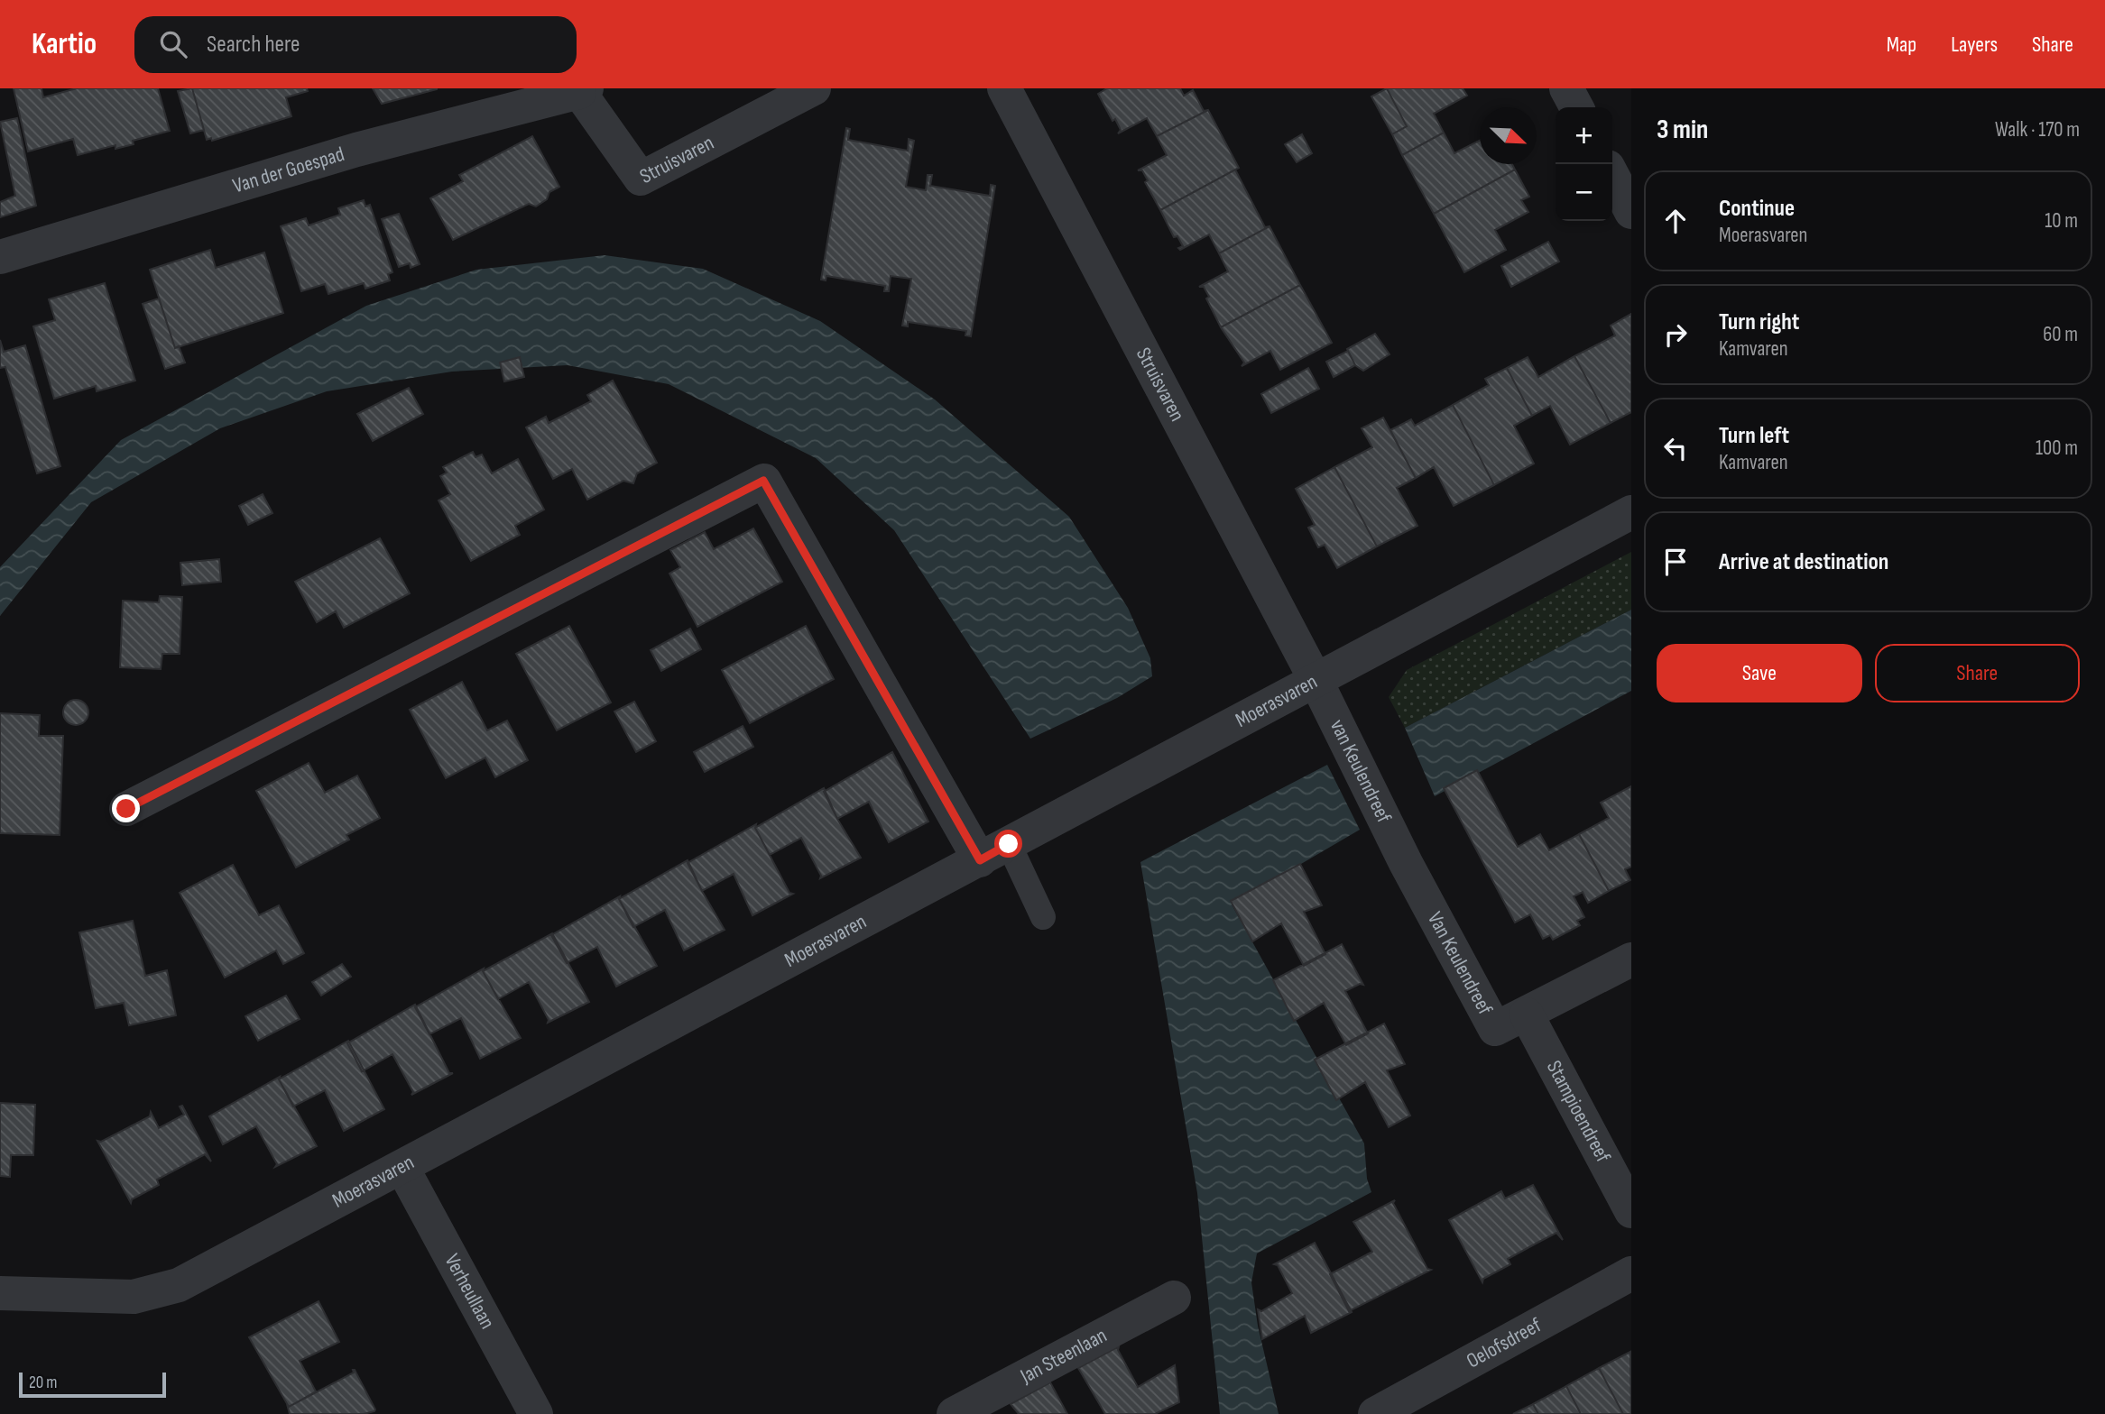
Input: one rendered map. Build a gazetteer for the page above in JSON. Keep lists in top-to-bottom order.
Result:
{
  "streets": {
    "street": [
      "Struisvaren",
      "Van der Goespad",
      "Moerasvaren",
      "van Keulendreef",
      "Van Keulendreef",
      "Stampioendreef",
      "Verheullaan",
      "Oelofsdreef",
      "Jan Steenlaan"
    ]
  },
  "crossings": [
    ["Struisvaren", "Van der Goespad"],
    ["Struisvaren", "Moerasvaren"],
    ["Struisvaren", "van Keulendreef"],
    ["Moerasvaren", "van Keulendreef"],
    ["Moerasvaren", "Verheullaan"],
    ["van Keulendreef", "Van Keulendreef"],
    ["Van Keulendreef", "Stampioendreef"]
  ],
  "scale_bar": "20 m",
  "north": "bottom right",
  "page": {
    "header": "Kartio",
    "search": "Search here",
    "nav": ["Map", "Layers", "Share"],
    "heading": ["3 min", "Walk · 170 m"],
    "map_buttons": ["+", "−"],
    "list": [
      ["Continue", "Moerasvaren", "10 m"],
      ["Turn right", "Kamvaren", "60 m"],
      ["Turn left", "Kamvaren", "100 m"],
      "Arrive at destination"
    ],
    "buttons": ["Save", "Share"],
    "scale": "20 m"
  }
}
